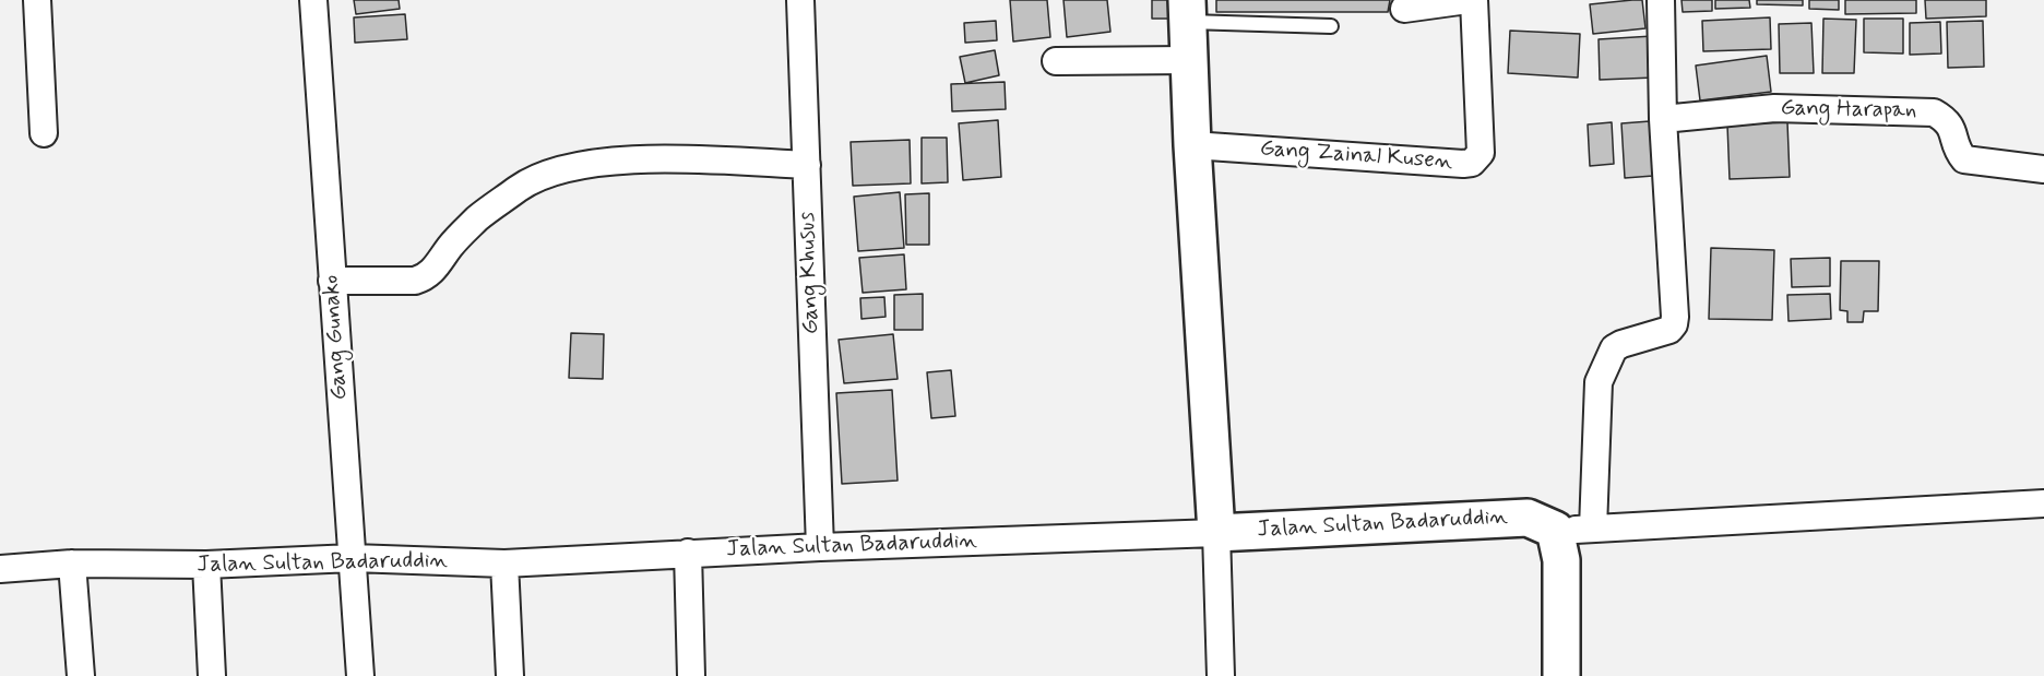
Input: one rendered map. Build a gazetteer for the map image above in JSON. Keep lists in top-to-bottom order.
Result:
{
  "streets": {
    "street": [
      "Gang Harapan",
      "Gang Zainal Kusen",
      "Gang Khusus",
      "Gang Gunako",
      "Jalan Sultan Badaruddin"
    ]
  },
  "crossings": [
    ["Gang Khusus", "Jalan Sultan Badaruddin"],
    ["Gang Gunako", "Jalan Sultan Badaruddin"]
  ]
}
